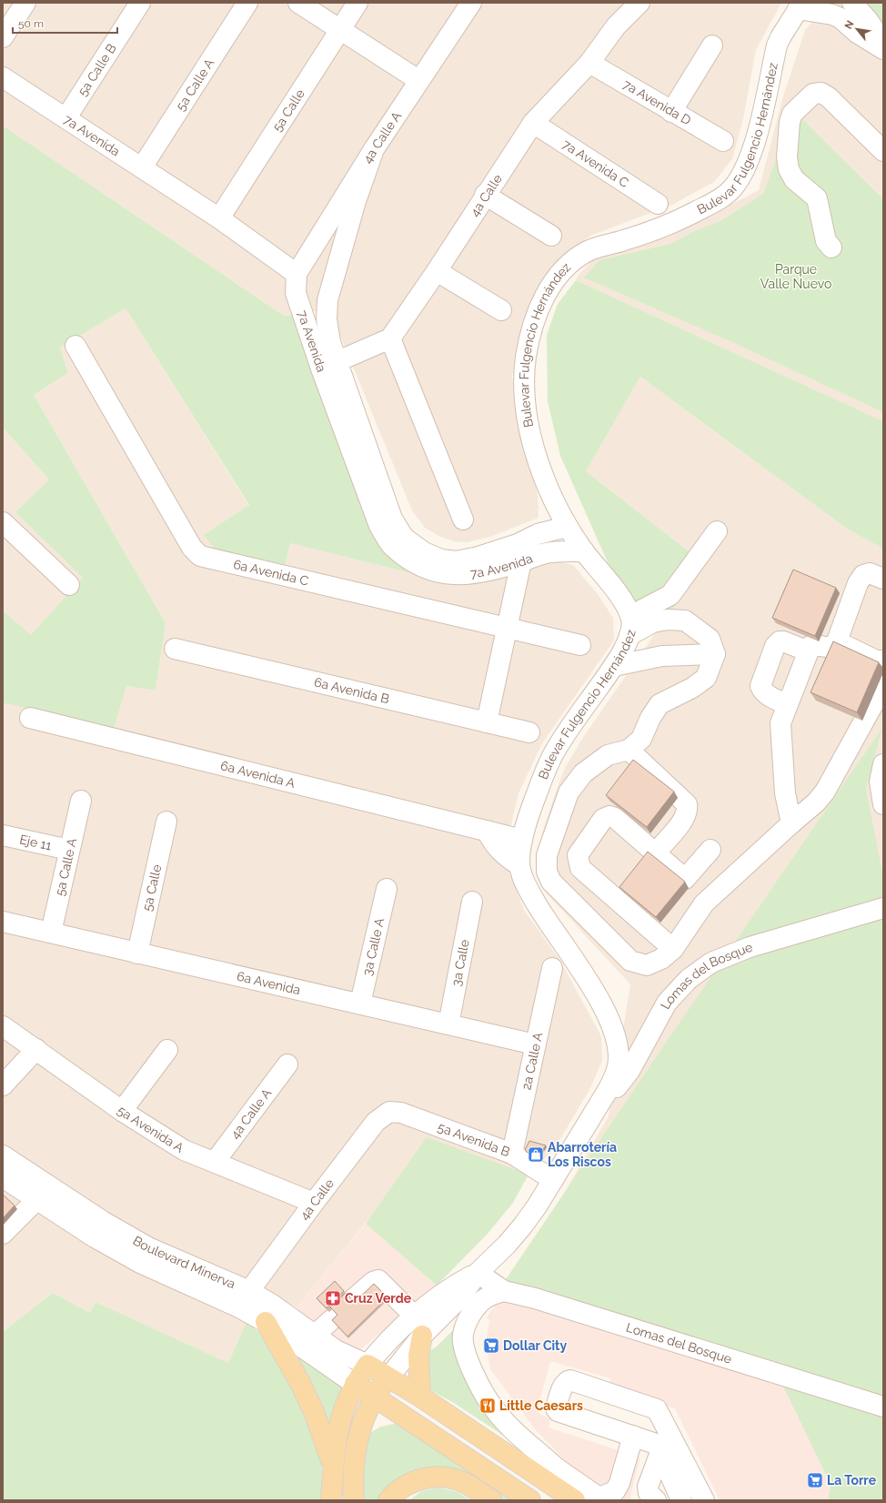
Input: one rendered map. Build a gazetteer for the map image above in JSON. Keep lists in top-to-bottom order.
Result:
{
  "streets": {
    "main road": ["Bulevar Fulgencio Hernández"],
    "street": [
      "5a Calle B",
      "5a Calle A",
      "7a Avenida D",
      "5a Calle",
      "7a Avenida",
      "4a Calle A",
      "7a Avenida C",
      "4a Calle",
      "6a Avenida C",
      "6a Avenida B",
      "6a Avenida A",
      "Eje 11",
      "3a Calle A",
      "3a Calle",
      "Lomas del Bosque",
      "6a Avenida",
      "2a Calle A",
      "5a Avenida A",
      "5a Avenida B",
      "Boulevard Minerva"
    ]
  },
  "crossings": [
    ["5a Calle B", "7a Avenida"],
    ["5a Calle A", "7a Avenida"],
    ["5a Calle A", "Eje 11"],
    ["5a Calle A", "6a Avenida"],
    ["7a Avenida D", "4a Calle"],
    ["5a Calle", "7a Avenida"],
    ["5a Calle", "6a Avenida"],
    ["Bulevar Fulgencio Hernández", "7a Avenida"],
    ["Bulevar Fulgencio Hernández", "6a Avenida A"],
    ["Bulevar Fulgencio Hernández", "Lomas del Bosque"],
    ["Bulevar Fulgencio Hernández", "5a Avenida B"],
    ["Bulevar Fulgencio Hernández", "Boulevard Minerva"],
    ["7a Avenida", "4a Calle A"],
    ["4a Calle A", "5a Avenida A"],
    ["7a Avenida C", "4a Calle"],
    ["4a Calle", "5a Avenida A"],
    ["4a Calle", "5a Avenida B"],
    ["4a Calle", "Boulevard Minerva"],
    ["3a Calle A", "6a Avenida"],
    ["3a Calle", "6a Avenida"],
    ["6a Avenida", "2a Calle A"],
    ["2a Calle A", "5a Avenida B"]
  ],
  "parks": ["Parque Valle Nuevo"],
  "places": {
    "shop": ["Abarrotería Los Riscos"],
    "pharmacy": ["Cruz Verde"],
    "supermarket": ["Dollar City", "La Torre"],
    "restaurant": ["Little Caesars"]
  },
  "scale_bar": "50 m",
  "north": "top left"
}
